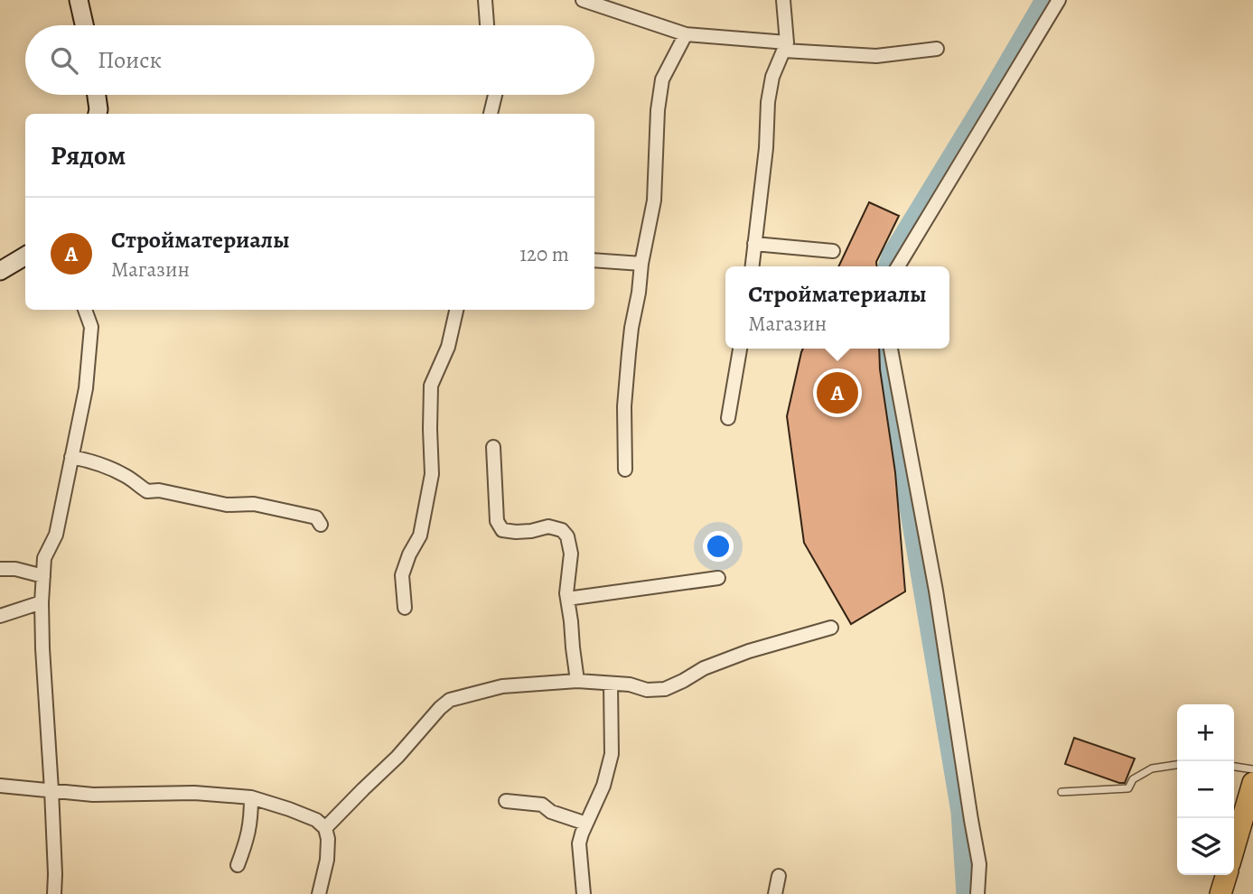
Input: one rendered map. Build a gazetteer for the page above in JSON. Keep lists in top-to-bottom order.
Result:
{
  "page": {
    "search": "Поиск",
    "heading": "Рядом",
    "list": [
      {
        "mark": "A",
        "name": "Стройматериалы",
        "note": "Магазин",
        "value": "120 m"
      }
    ],
    "popup": ["Стройматериалы", "Магазин"],
    "pins": "A",
    "map_buttons": ["+", "−"]
  }
}
